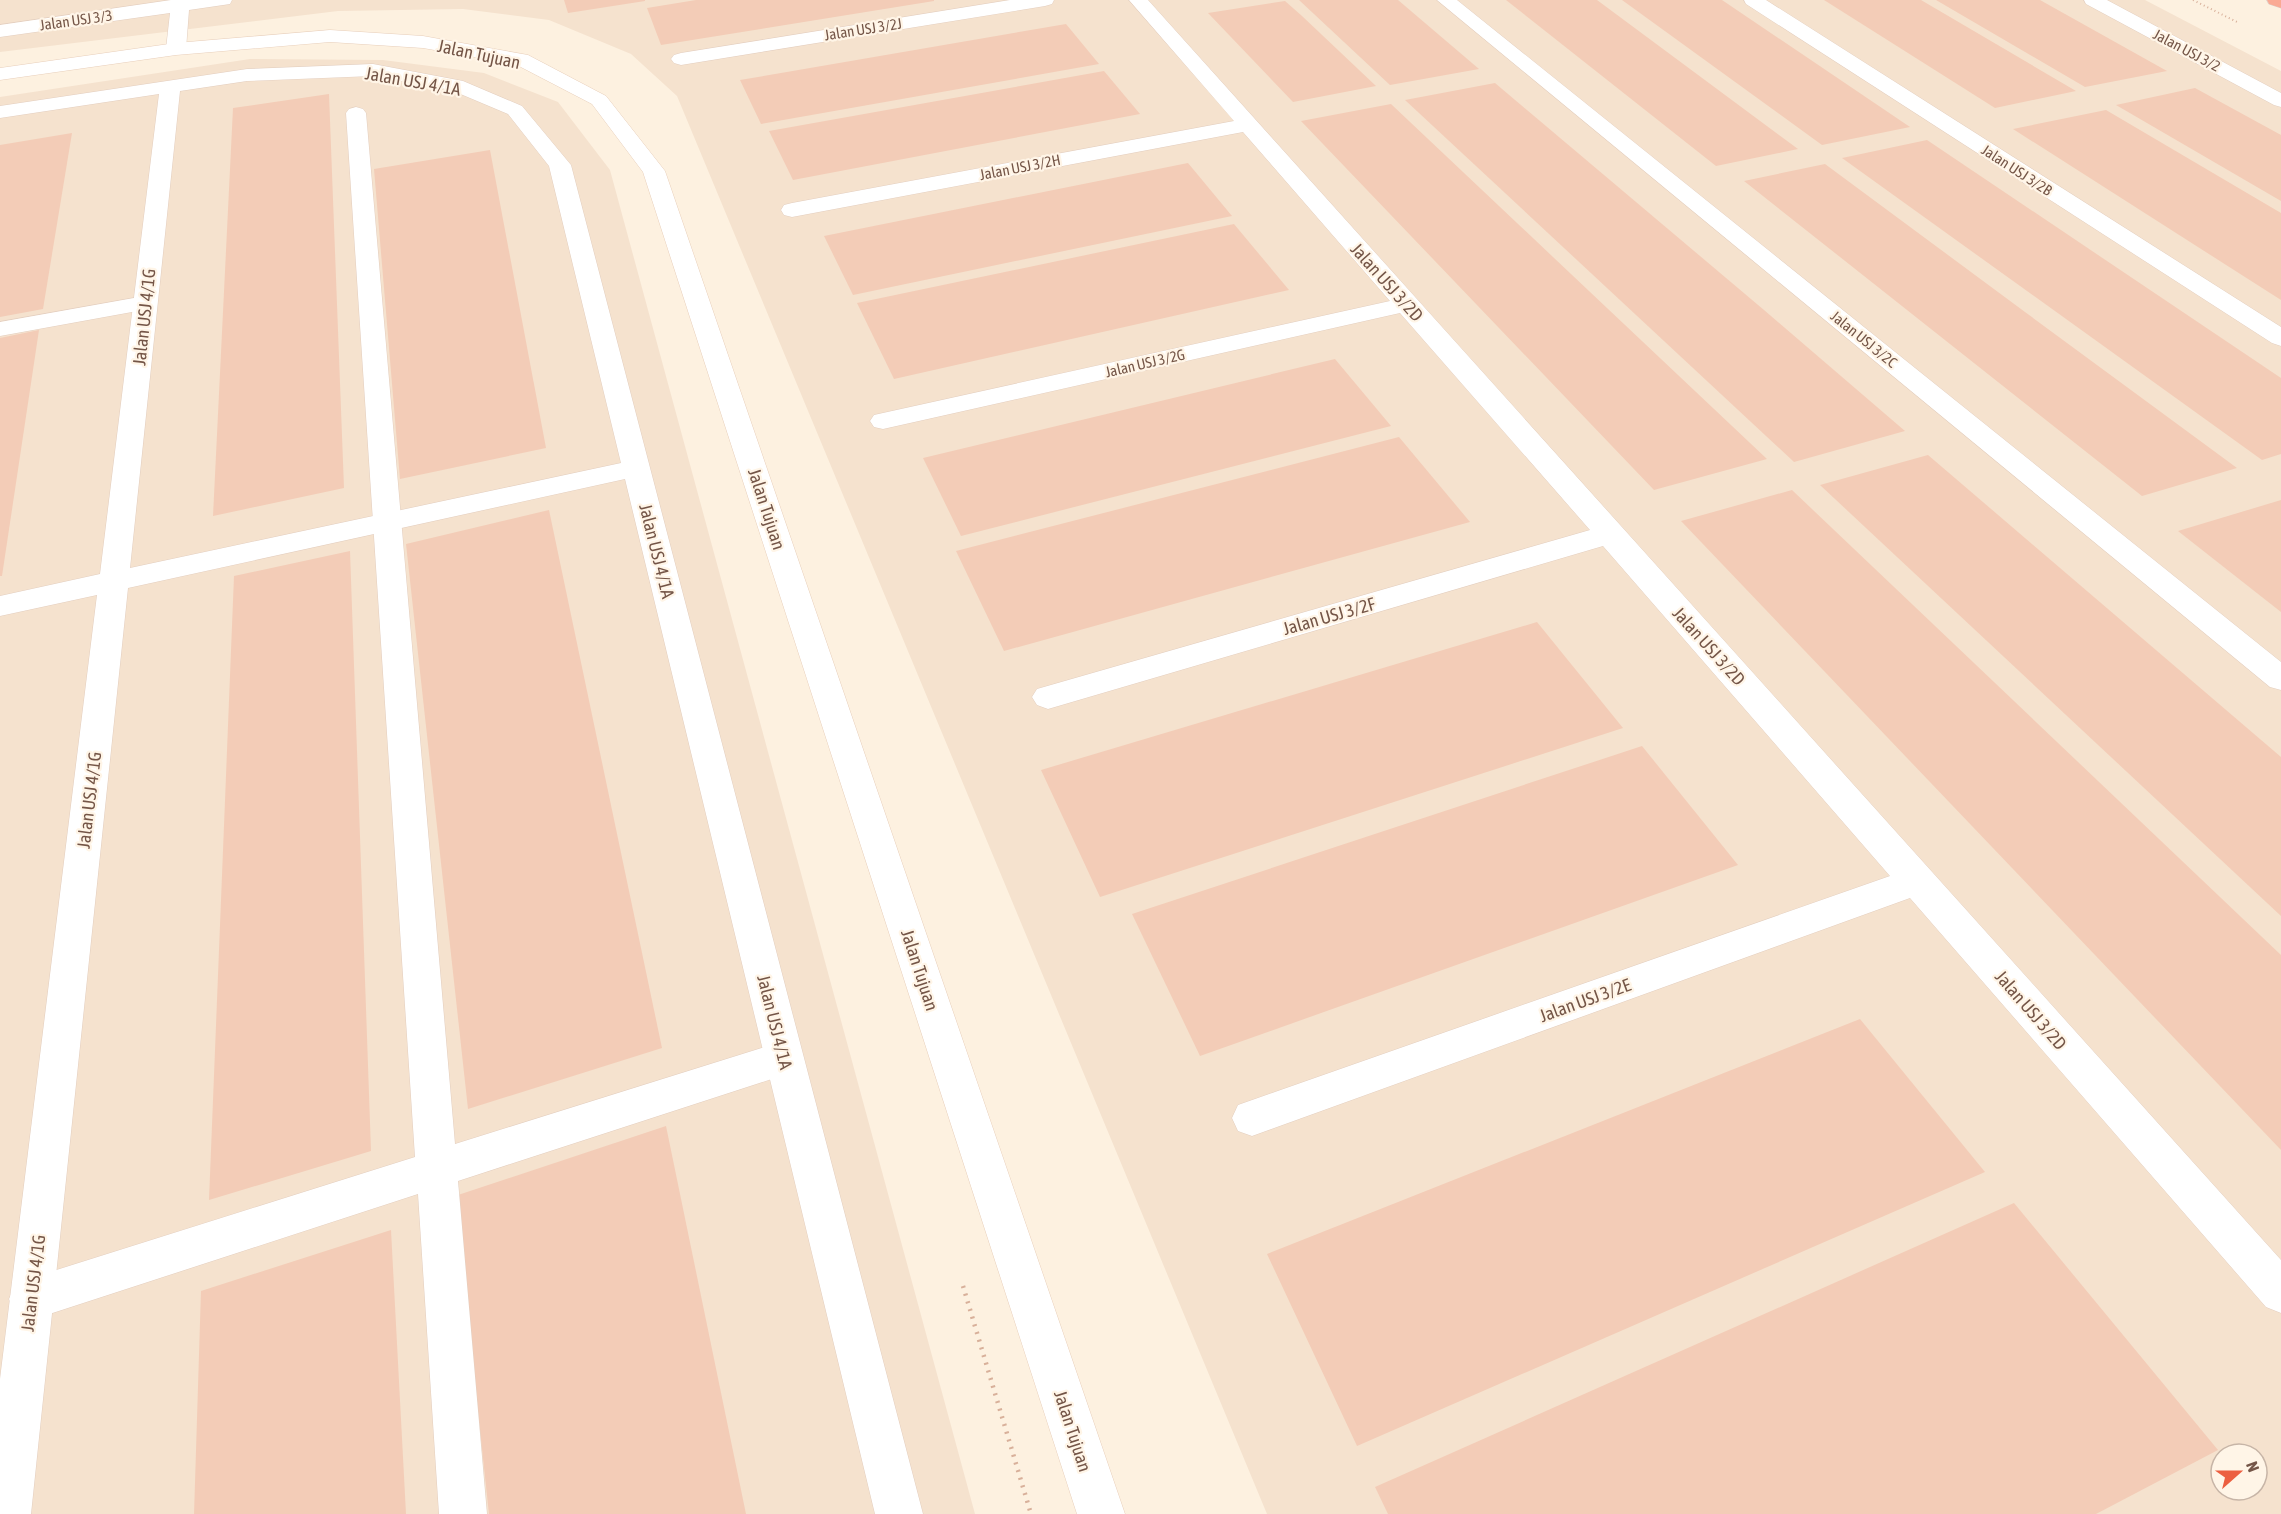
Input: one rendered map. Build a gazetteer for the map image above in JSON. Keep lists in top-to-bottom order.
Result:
{
  "streets": {
    "street": [
      "Jalan USJ 3/3",
      "Jalan USJ 3/2J",
      "Jalan USJ 3/2",
      "Jalan Tujuan",
      "Jalan USJ 4/1A",
      "Jalan USJ 3/2H",
      "Jalan USJ 3/2B",
      "Jalan USJ 3/2D",
      "Jalan USJ 4/1G",
      "Jalan USJ 3/2C",
      "Jalan USJ 3/2G",
      "Jalan USJ 3/2F",
      "Jalan USJ 3/2E"
    ]
  },
  "crossings": [
    ["Jalan USJ 4/1A", "Jalan USJ 4/1G"],
    ["Jalan USJ 3/2H", "Jalan USJ 3/2D"],
    ["Jalan USJ 3/2D", "Jalan USJ 3/2G"],
    ["Jalan USJ 3/2D", "Jalan USJ 3/2F"],
    ["Jalan USJ 3/2D", "Jalan USJ 3/2E"]
  ],
  "north": "right"
}
